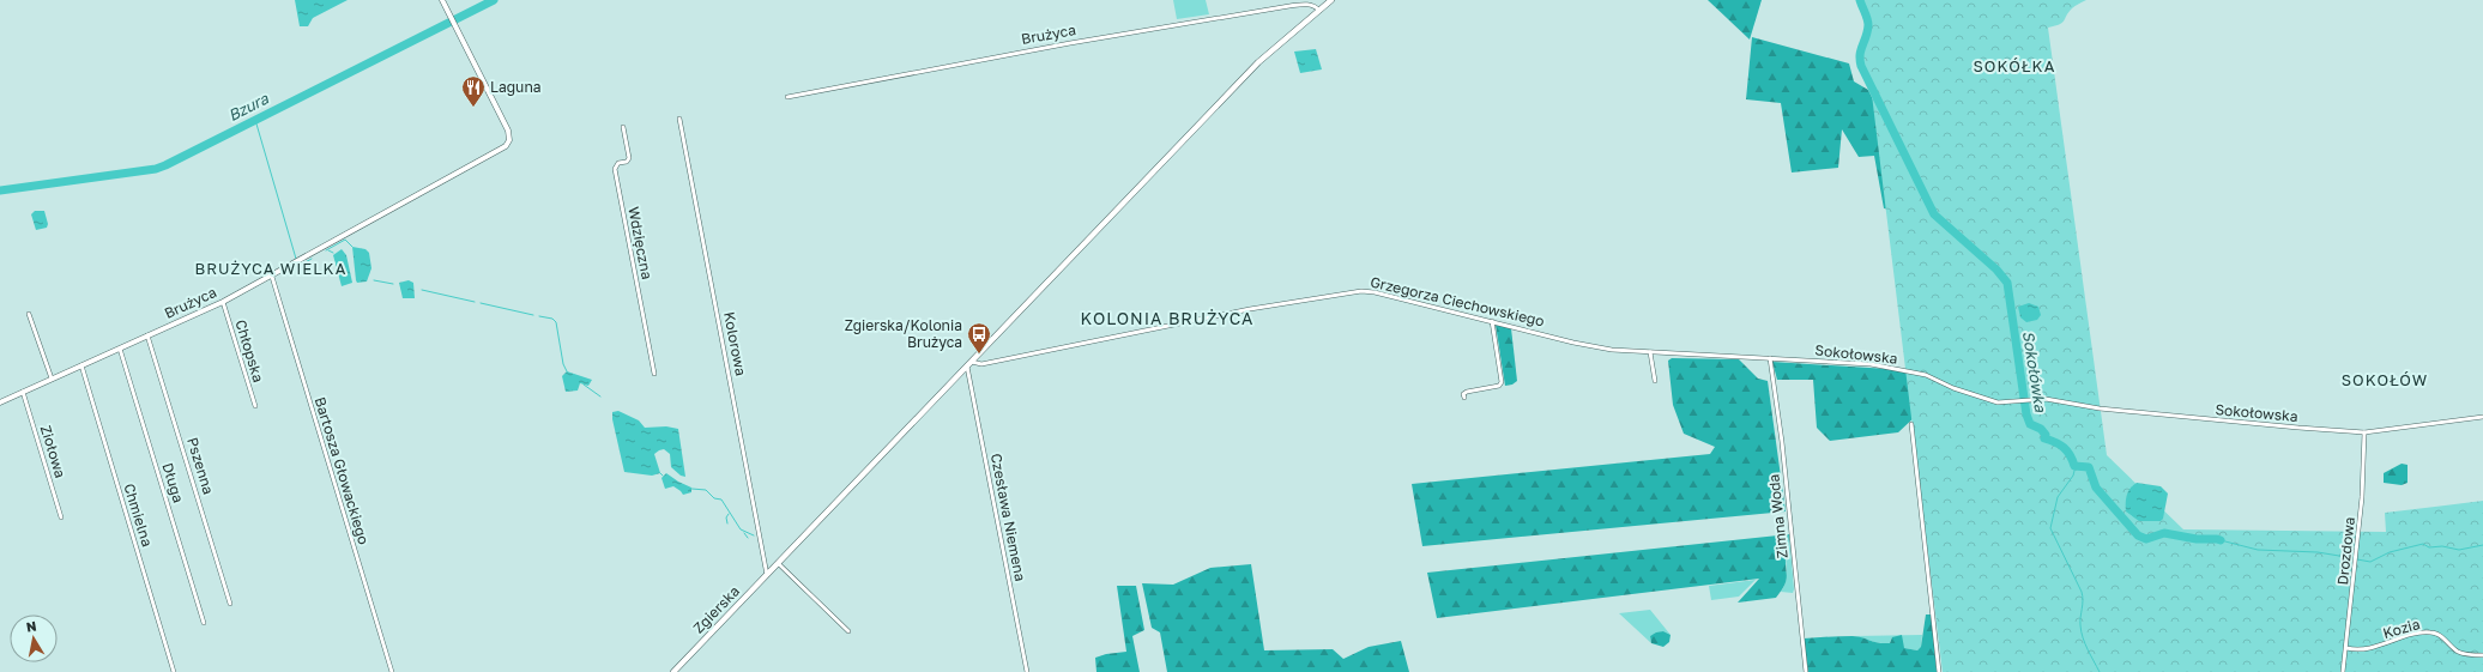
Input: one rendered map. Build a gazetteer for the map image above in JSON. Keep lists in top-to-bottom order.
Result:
{
  "streets": {
    "main road": ["Zgierska"],
    "street": [
      "Brużyca",
      "Wdzięczna",
      "Grzegorza Ciechowskiego",
      "Kolorowa",
      "Chłopska",
      "Sokołowska",
      "Ziołowa",
      "Pszenna",
      "Bartosza Głowackiego",
      "Długa",
      "Chmielna",
      "Zimna Woda",
      "Czesława Niemena",
      "Drozdowa",
      "Kozia"
    ]
  },
  "crossings": [
    ["Brużyca", "Chłopska"],
    ["Brużyca", "Ziołowa"],
    ["Brużyca", "Pszenna"],
    ["Brużyca", "Bartosza Głowackiego"],
    ["Brużyca", "Długa"],
    ["Brużyca", "Chmielna"],
    ["Brużyca", "Zgierska"],
    ["Grzegorza Ciechowskiego", "Sokołowska"],
    ["Grzegorza Ciechowskiego", "Zimna Woda"],
    ["Grzegorza Ciechowskiego", "Zgierska"],
    ["Kolorowa", "Zgierska"],
    ["Sokołowska", "Zimna Woda"],
    ["Sokołowska", "Drozdowa"],
    ["Czesława Niemena", "Zgierska"],
    ["Drozdowa", "Kozia"]
  ],
  "districts": [
    "SOKÓŁKA",
    "BRUŻYCA WIELKA",
    "KOLONIA BRUŻYCA",
    "SOKOŁÓW"
  ],
  "water": ["Bzura", "Sokołówka"],
  "places": {
    "restaurant": ["Laguna"],
    "bus stop": ["Zgierska/Kolonia Brużyca"]
  },
  "north": "top"
}
